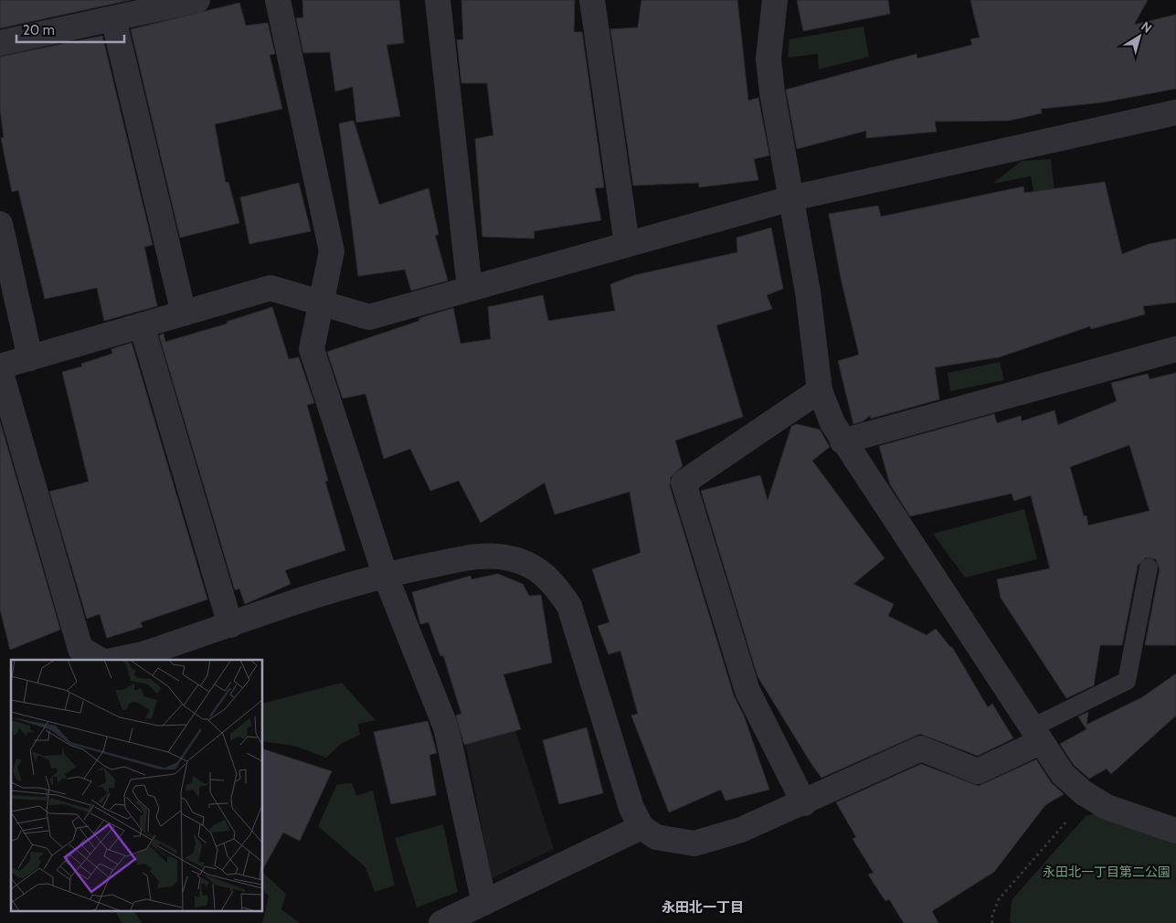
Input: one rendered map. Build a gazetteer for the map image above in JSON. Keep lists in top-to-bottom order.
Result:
{
  "districts": ["永田北一丁目"],
  "parks": ["永田北一丁目第二公園"],
  "scale_bar": "20 m",
  "north": "top right"
}
